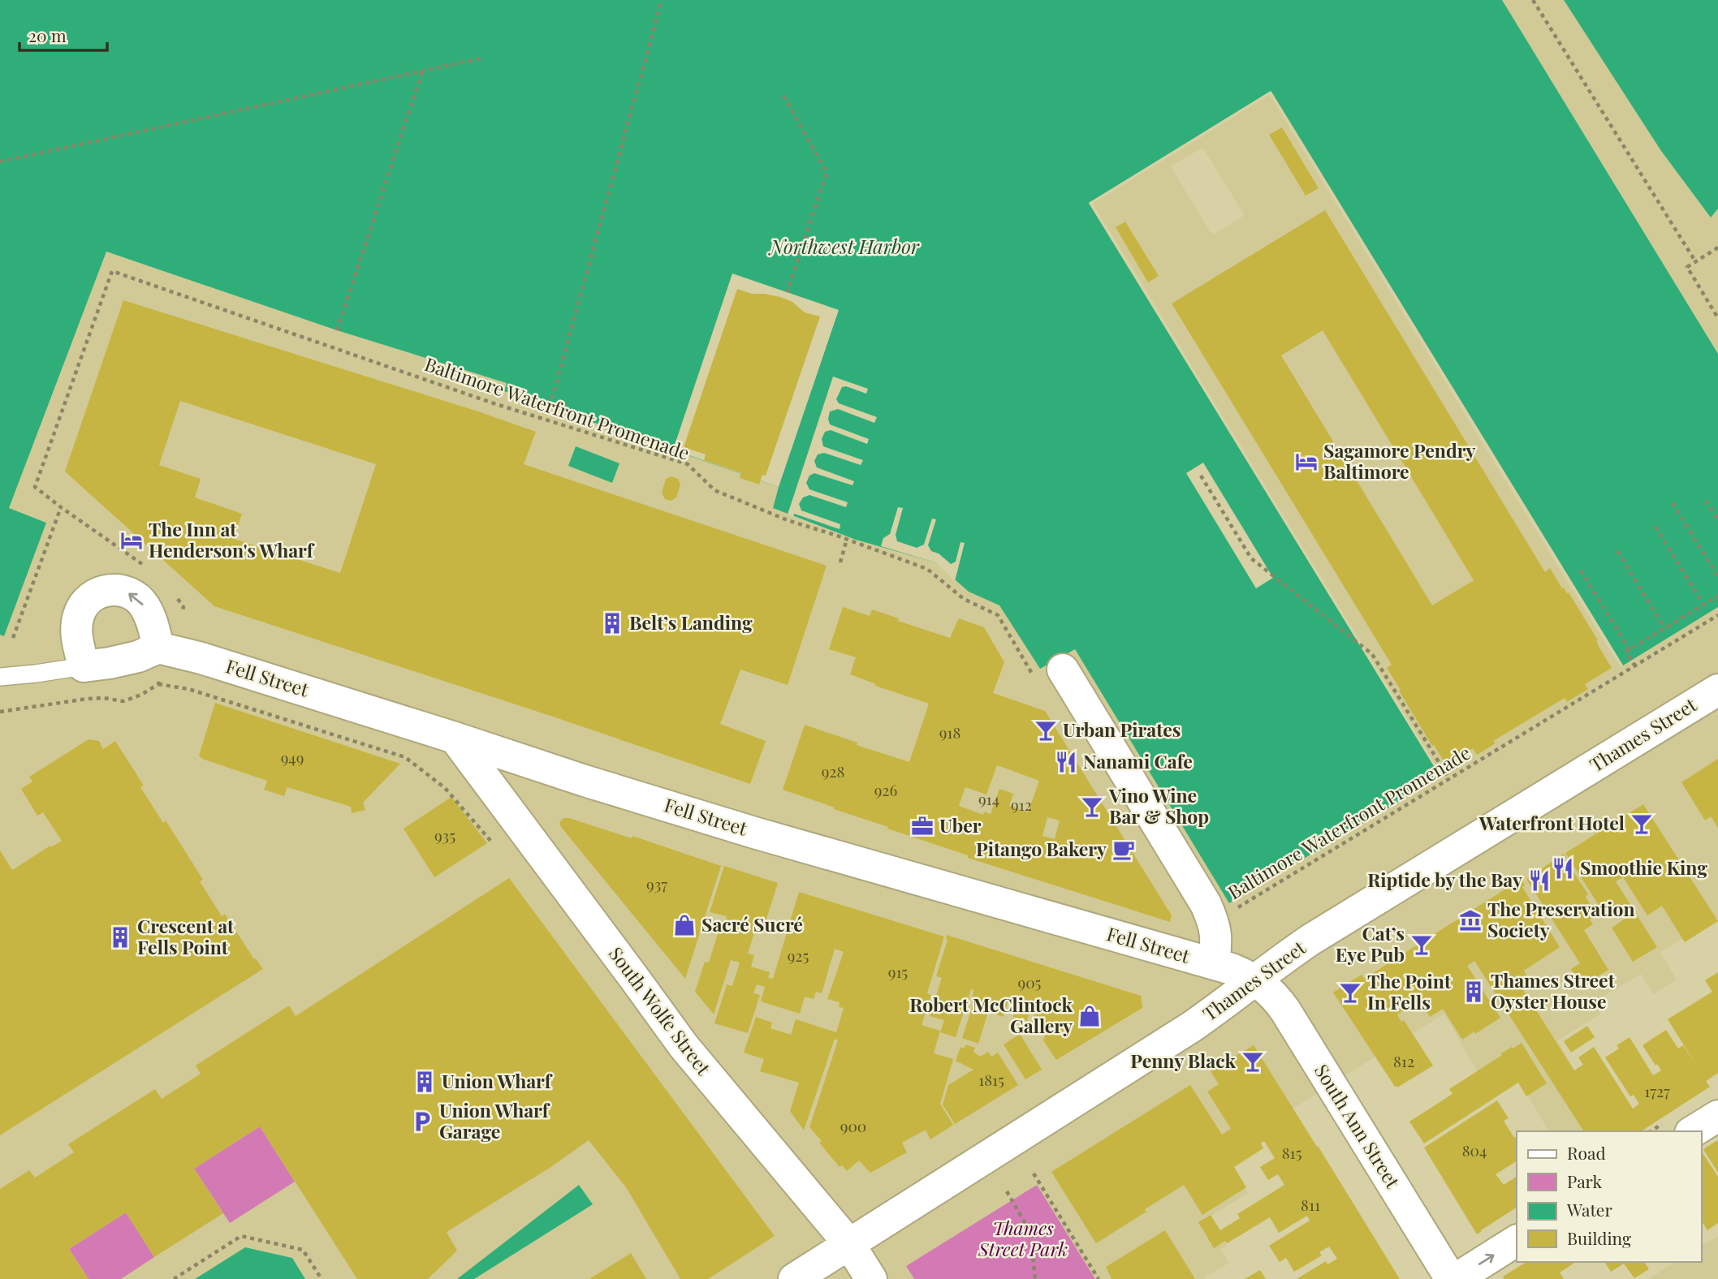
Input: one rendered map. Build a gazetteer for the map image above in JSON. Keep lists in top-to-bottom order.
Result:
{
  "streets": {
    "street": [
      "Fell Street",
      "Thames Street",
      "South Wolfe Street",
      "South Ann Street"
    ],
    "path": ["Baltimore Waterfront Promenade"]
  },
  "crossings": [
    ["Fell Street", "Thames Street"],
    ["Fell Street", "South Wolfe Street"],
    ["Fell Street", "South Ann Street"],
    ["Thames Street", "South Wolfe Street"],
    ["Thames Street", "South Ann Street"]
  ],
  "water": ["Northwest Harbor"],
  "parks": ["Thames Street Park"],
  "places": {
    "hotel": ["Sagamore Pendry Baltimore", "The Inn at Henderson's Wharf"],
    "building": [
      "Belt’s Landing",
      "Crescent at Fells Point",
      "Thames Street Oyster House",
      "Union Wharf"
    ],
    "bar": [
      "Urban Pirates",
      "Vino Wine Bar & Shop",
      "Waterfront Hotel",
      "Cat’s Eye Pub",
      "The Point In Fells",
      "Penny Black"
    ],
    "restaurant": ["Nanami Cafe", "Smoothie King", "Riptide by the Bay"],
    "office": ["Uber"],
    "cafe": ["Pitango Bakery"],
    "museum": ["The Preservation Society"],
    "shop": ["Sacré Sucré", "Robert McClintock Gallery"],
    "parking": ["Union Wharf Garage"]
  },
  "house_numbers": [
    "918",
    "949",
    "928",
    "926",
    "914",
    "912",
    "935",
    "937",
    "925",
    "915",
    "905",
    "812",
    "1815",
    "1727",
    "900",
    "804",
    "815",
    "811"
  ],
  "legend": [
    "Road",
    "Park",
    "Water",
    "Building"
  ],
  "scale_bar": "20 m"
}
